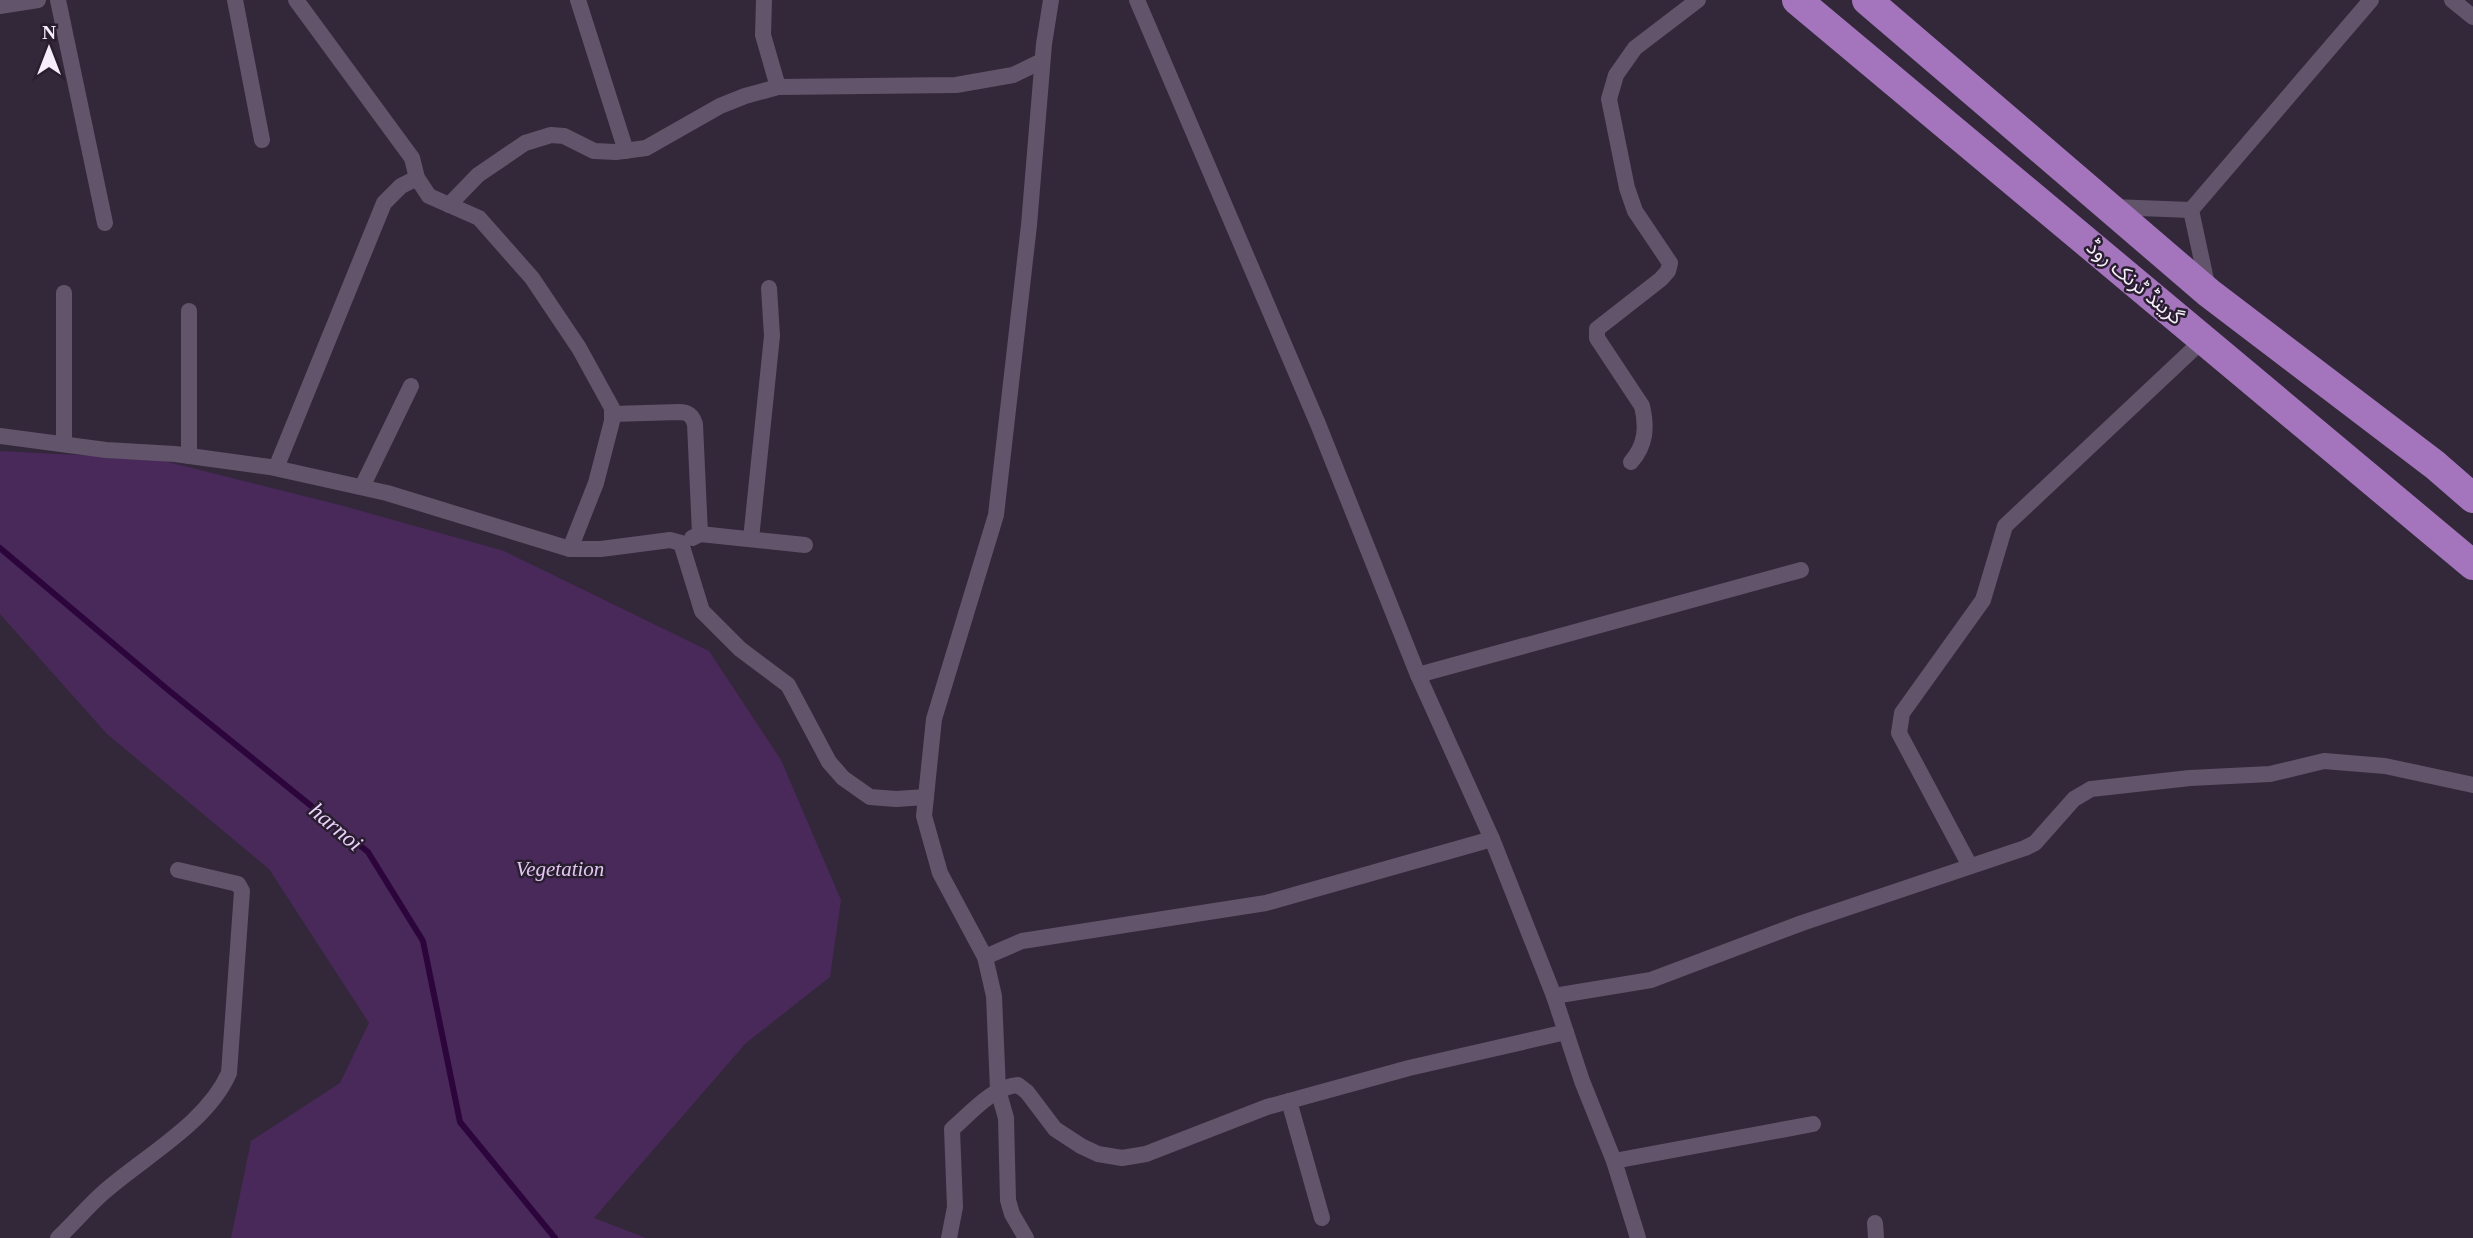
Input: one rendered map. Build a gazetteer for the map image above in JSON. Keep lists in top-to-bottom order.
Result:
{
  "streets": {
    "highway": ["گرینڈ ٹرنک روڈ"]
  },
  "water": ["harnoi"],
  "parks": ["Vegetation"],
  "north": "top"
}
